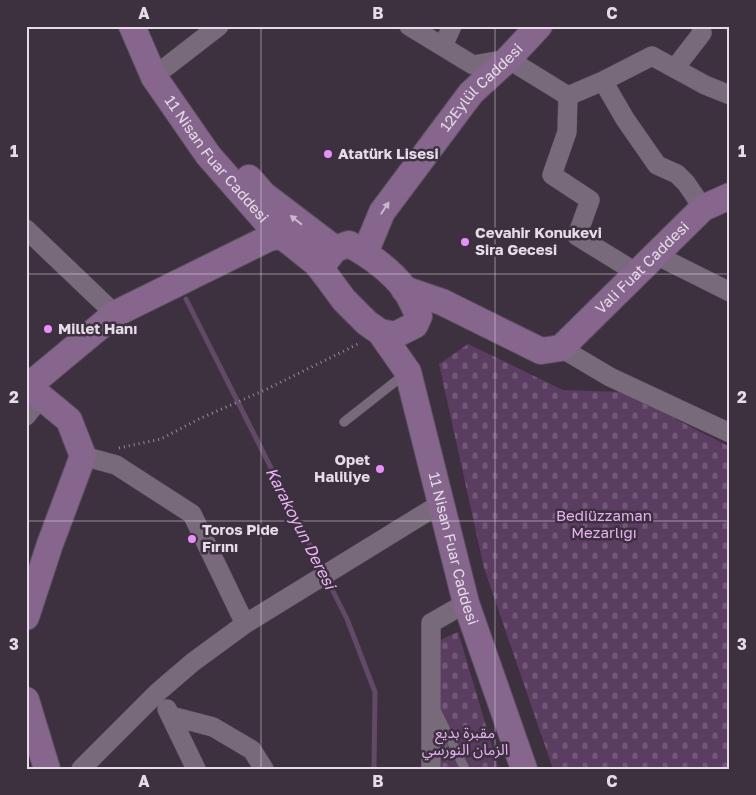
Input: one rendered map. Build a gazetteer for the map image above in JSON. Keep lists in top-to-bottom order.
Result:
{
  "streets": {
    "main road": ["12Eylül Caddesi", "11 Nisan Fuar Caddesi", "Vali Fuat Caddesi"]
  },
  "one_way": ["12Eylül Caddesi"],
  "water": ["Karakoyun Deresi"],
  "parks": ["Bediüzzaman Mezarlığı", "مقبرة بديع الزمان النورسي"],
  "places": [
    "Atatürk Lisesi",
    "Cevahir Konukevi Sira Gecesi",
    "Millet Hanı",
    "Opet Haliliye",
    "Toros Pide Fırını"
  ],
  "grid": {
    "columns": ["A", "B", "C"],
    "rows": ["1", "2", "3"]
  }
}
